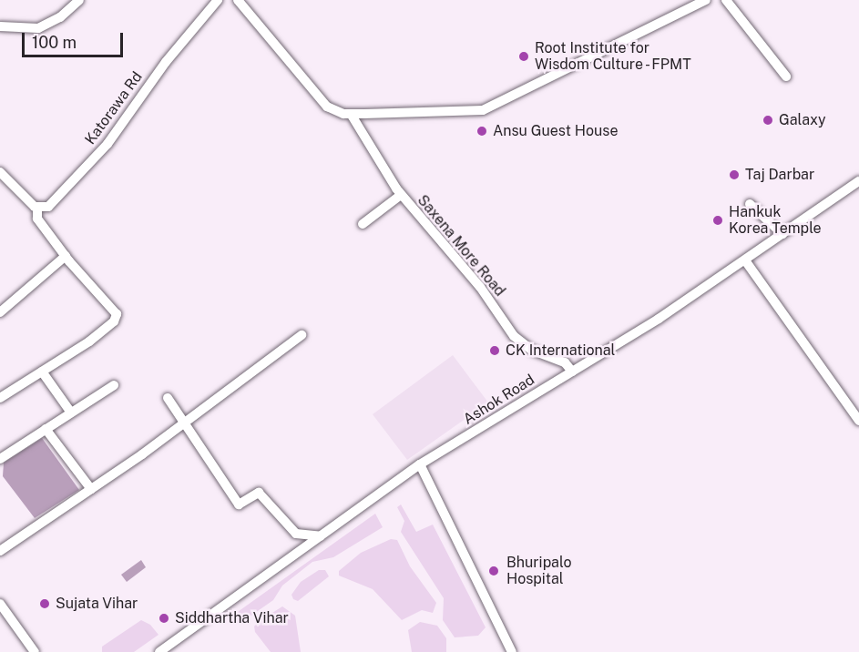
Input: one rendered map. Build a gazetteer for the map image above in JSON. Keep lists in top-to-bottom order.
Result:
{
  "streets": {
    "street": ["Katorawa Rd", "Saxena More Road", "Ashok Road"]
  },
  "crossings": [
    ["Saxena More Road", "Ashok Road"]
  ],
  "places": [
    "Root Institute for Wisdom Culture - FPMT",
    "Galaxy",
    "Ansu Guest House",
    "Taj Darbar",
    "Hankuk Korea Temple",
    "CK International",
    "Bhuripalo Hospital",
    "Sujata Vihar",
    "Siddhartha Vihar"
  ],
  "scale_bar": "100 m"
}
